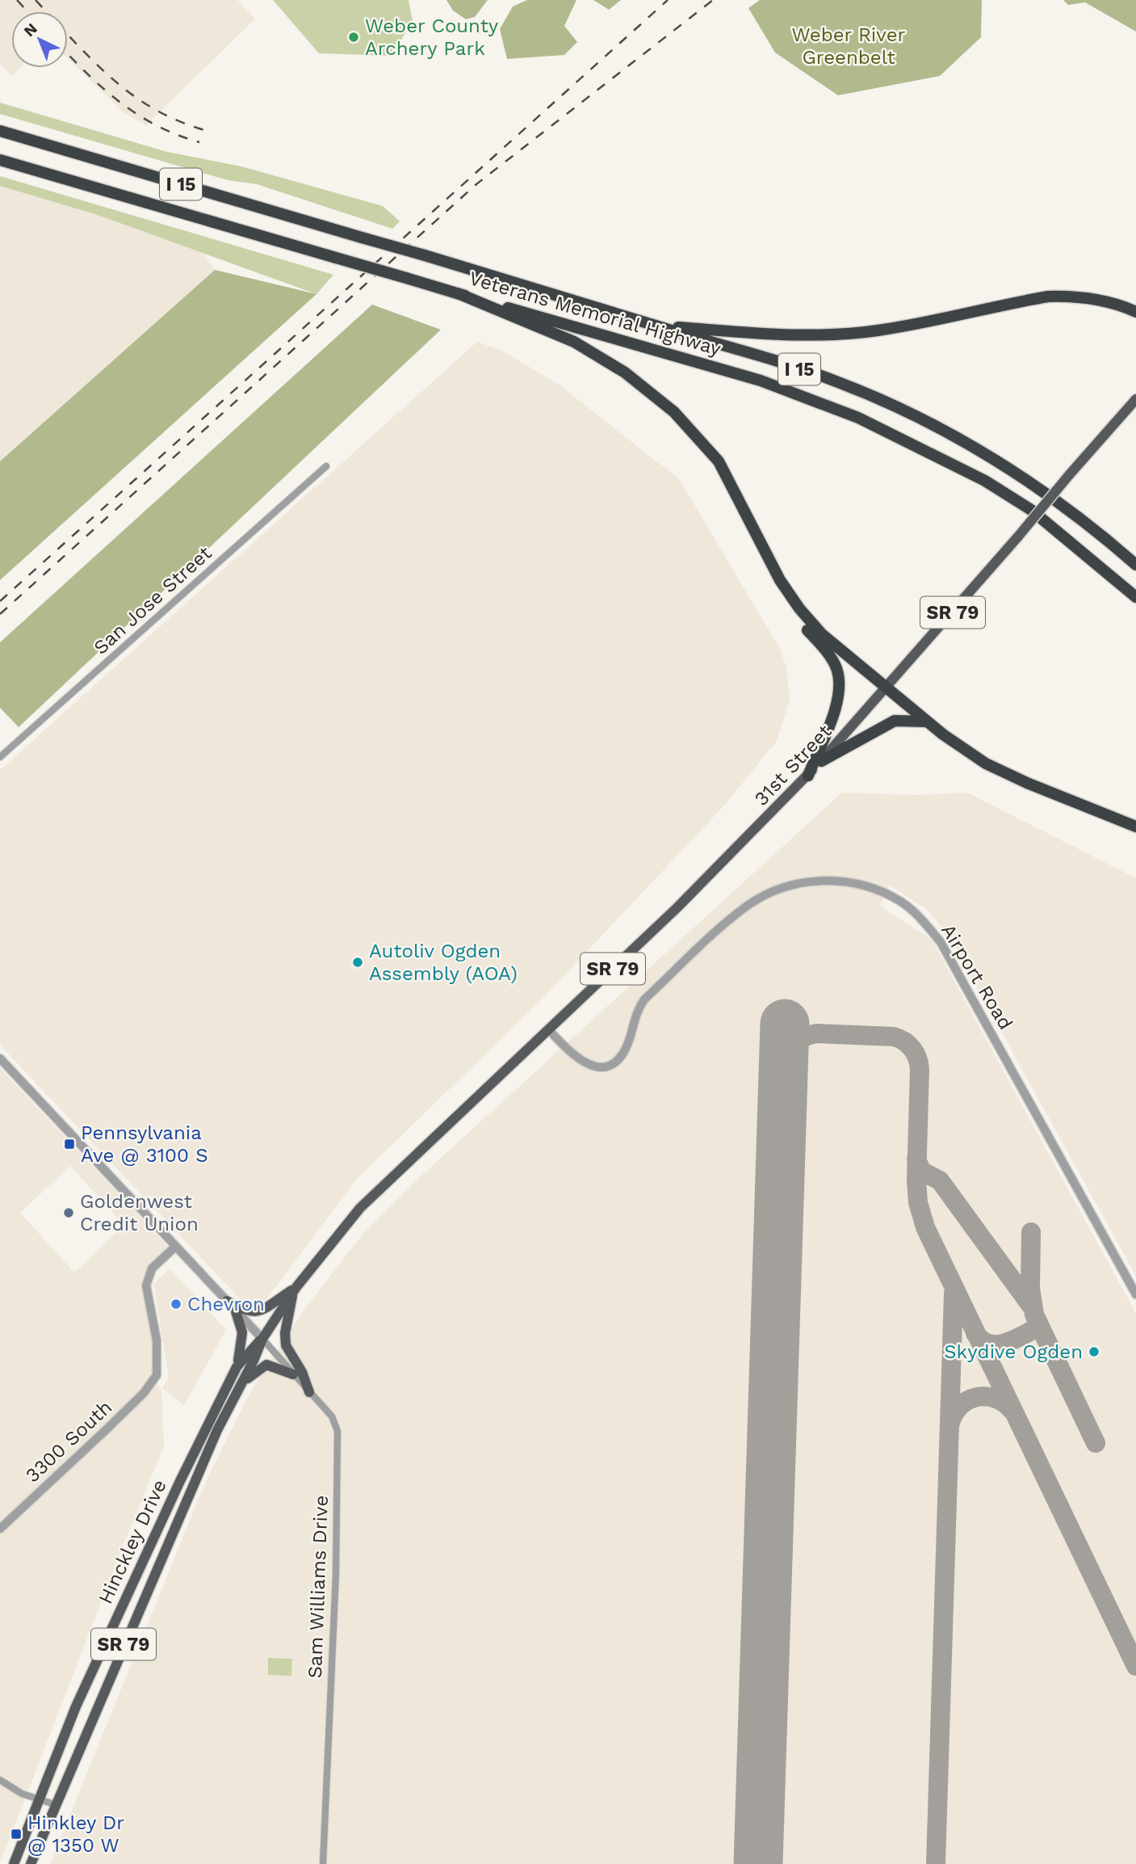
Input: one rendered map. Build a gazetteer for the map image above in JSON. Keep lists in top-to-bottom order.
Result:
{
  "streets": {
    "highway": ["I 15", "Veterans Memorial Highway"],
    "main road": ["SR 79", "31st Street", "Hinckley Drive"],
    "street": [
      "San Jose Street",
      "Airport Road",
      "3300 South",
      "Sam Williams Drive"
    ]
  },
  "crossings": [
    ["31st Street", "Airport Road"],
    ["31st Street", "Hinckley Drive"],
    ["Hinckley Drive", "Sam Williams Drive"]
  ],
  "parks": ["Weber River Greenbelt"],
  "places": {
    "other": [
      "Weber County Archery Park",
      "Autoliv Ogden Assembly (AOA)",
      "Goldenwest Credit Union",
      "Chevron",
      "Skydive Ogden"
    ],
    "transit": ["Pennsylvania Ave @ 3100 S", "Hinkley Dr @ 1350 W"]
  },
  "north": "top left"
}
